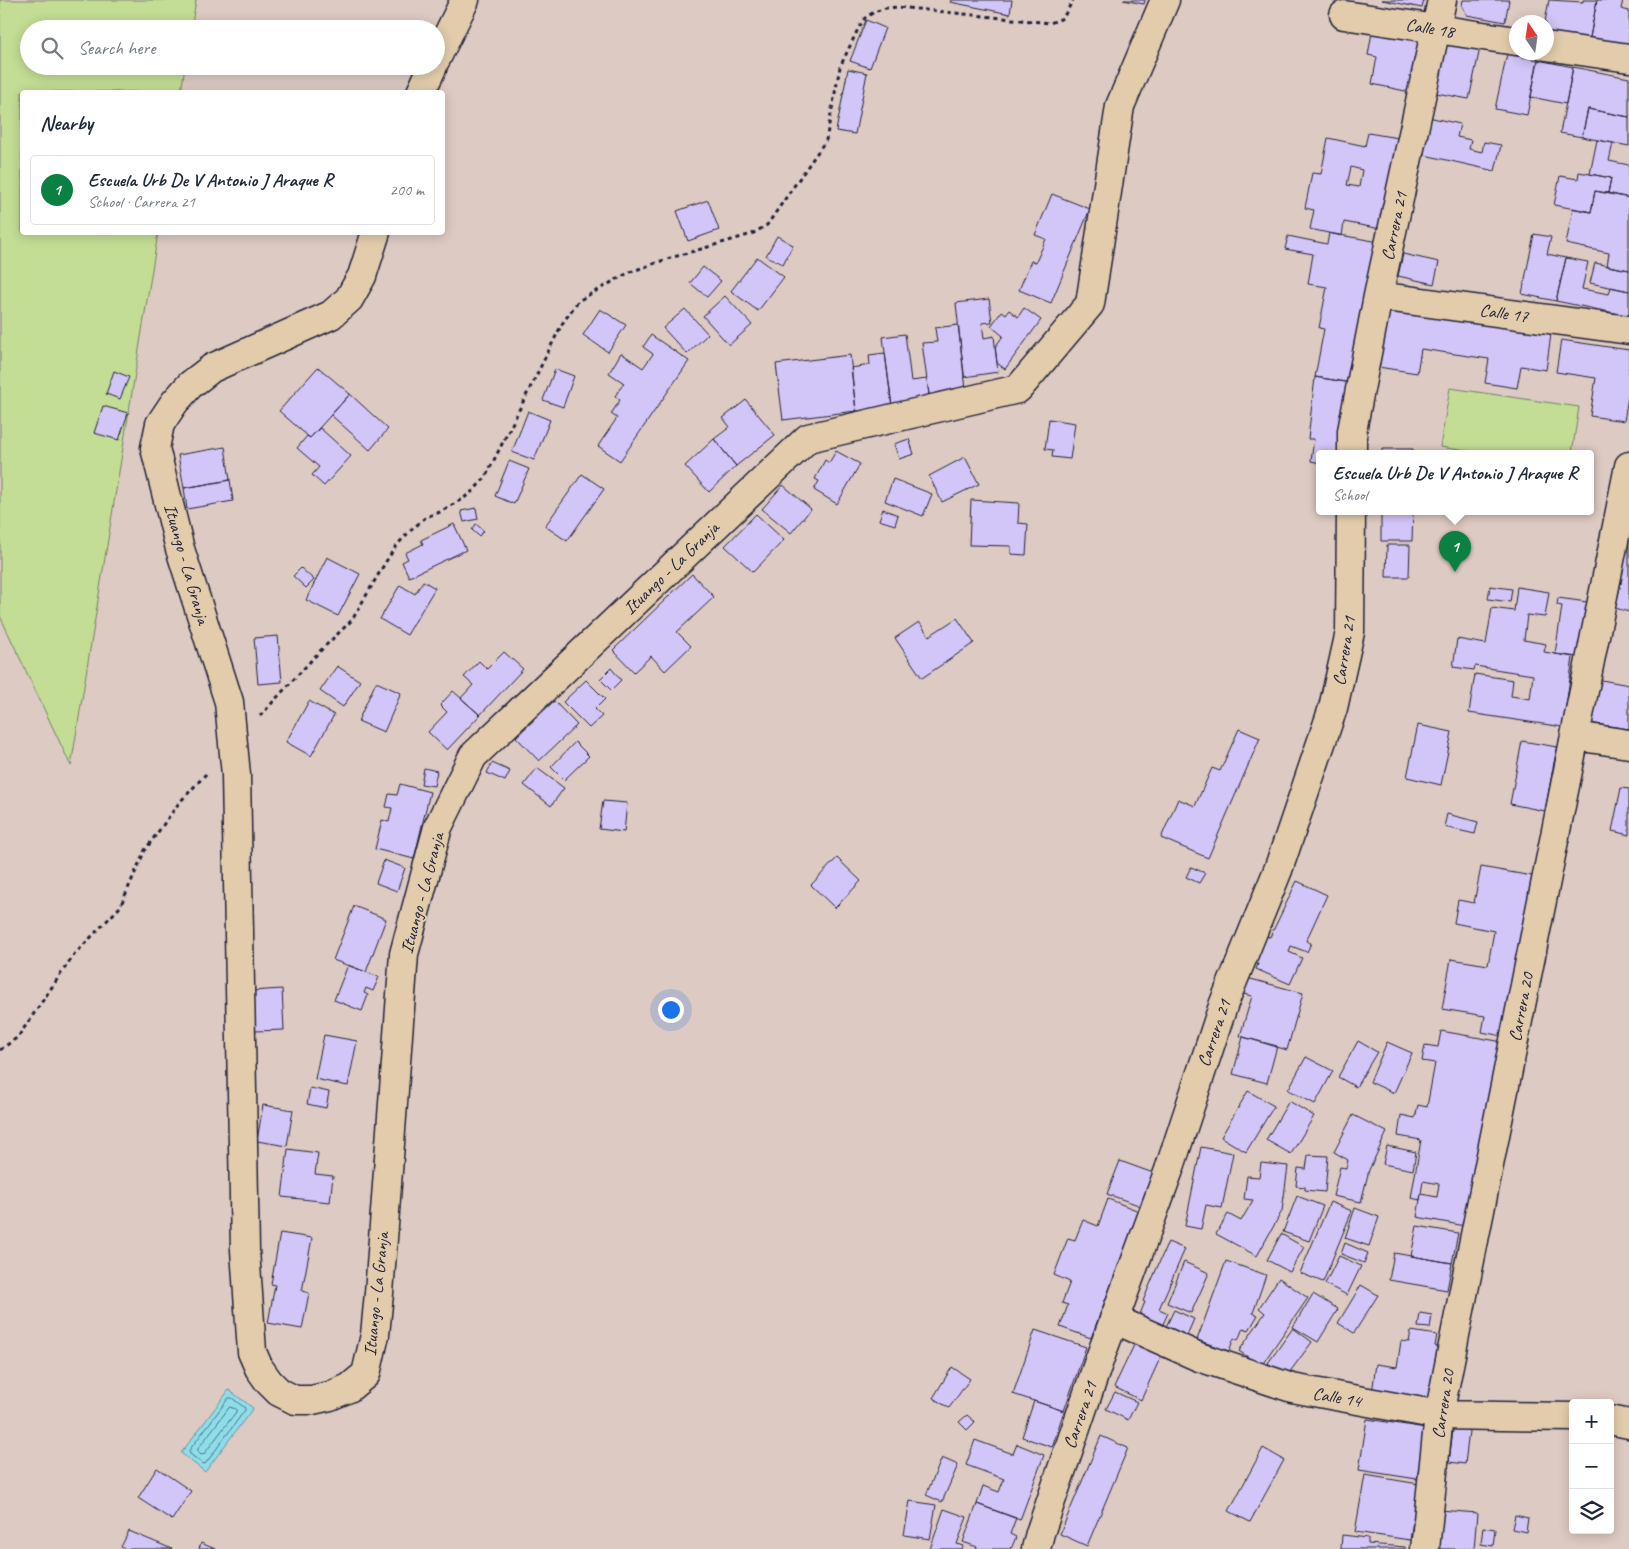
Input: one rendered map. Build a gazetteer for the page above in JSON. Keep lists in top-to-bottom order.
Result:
{
  "streets": {
    "street": [
      "Calle 18",
      "Carrera 21",
      "Calle 17",
      "Ituango - La Granja",
      "Carrera 20",
      "Calle 14"
    ]
  },
  "crossings": [
    ["Calle 18", "Carrera 21"],
    ["Carrera 21", "Calle 17"],
    ["Carrera 21", "Calle 14"],
    ["Carrera 20", "Calle 14"]
  ],
  "north": "top",
  "page": {
    "search": "Search here",
    "heading": "Nearby",
    "list": [
      {
        "mark": "1",
        "name": "Escuela Urb De V Antonio J Araque R",
        "note": "School · Carrera 21",
        "value": "200 m"
      }
    ],
    "popup": ["Escuela Urb De V Antonio J Araque R", "School"],
    "pins": "1",
    "map_buttons": ["+", "−"]
  }
}
